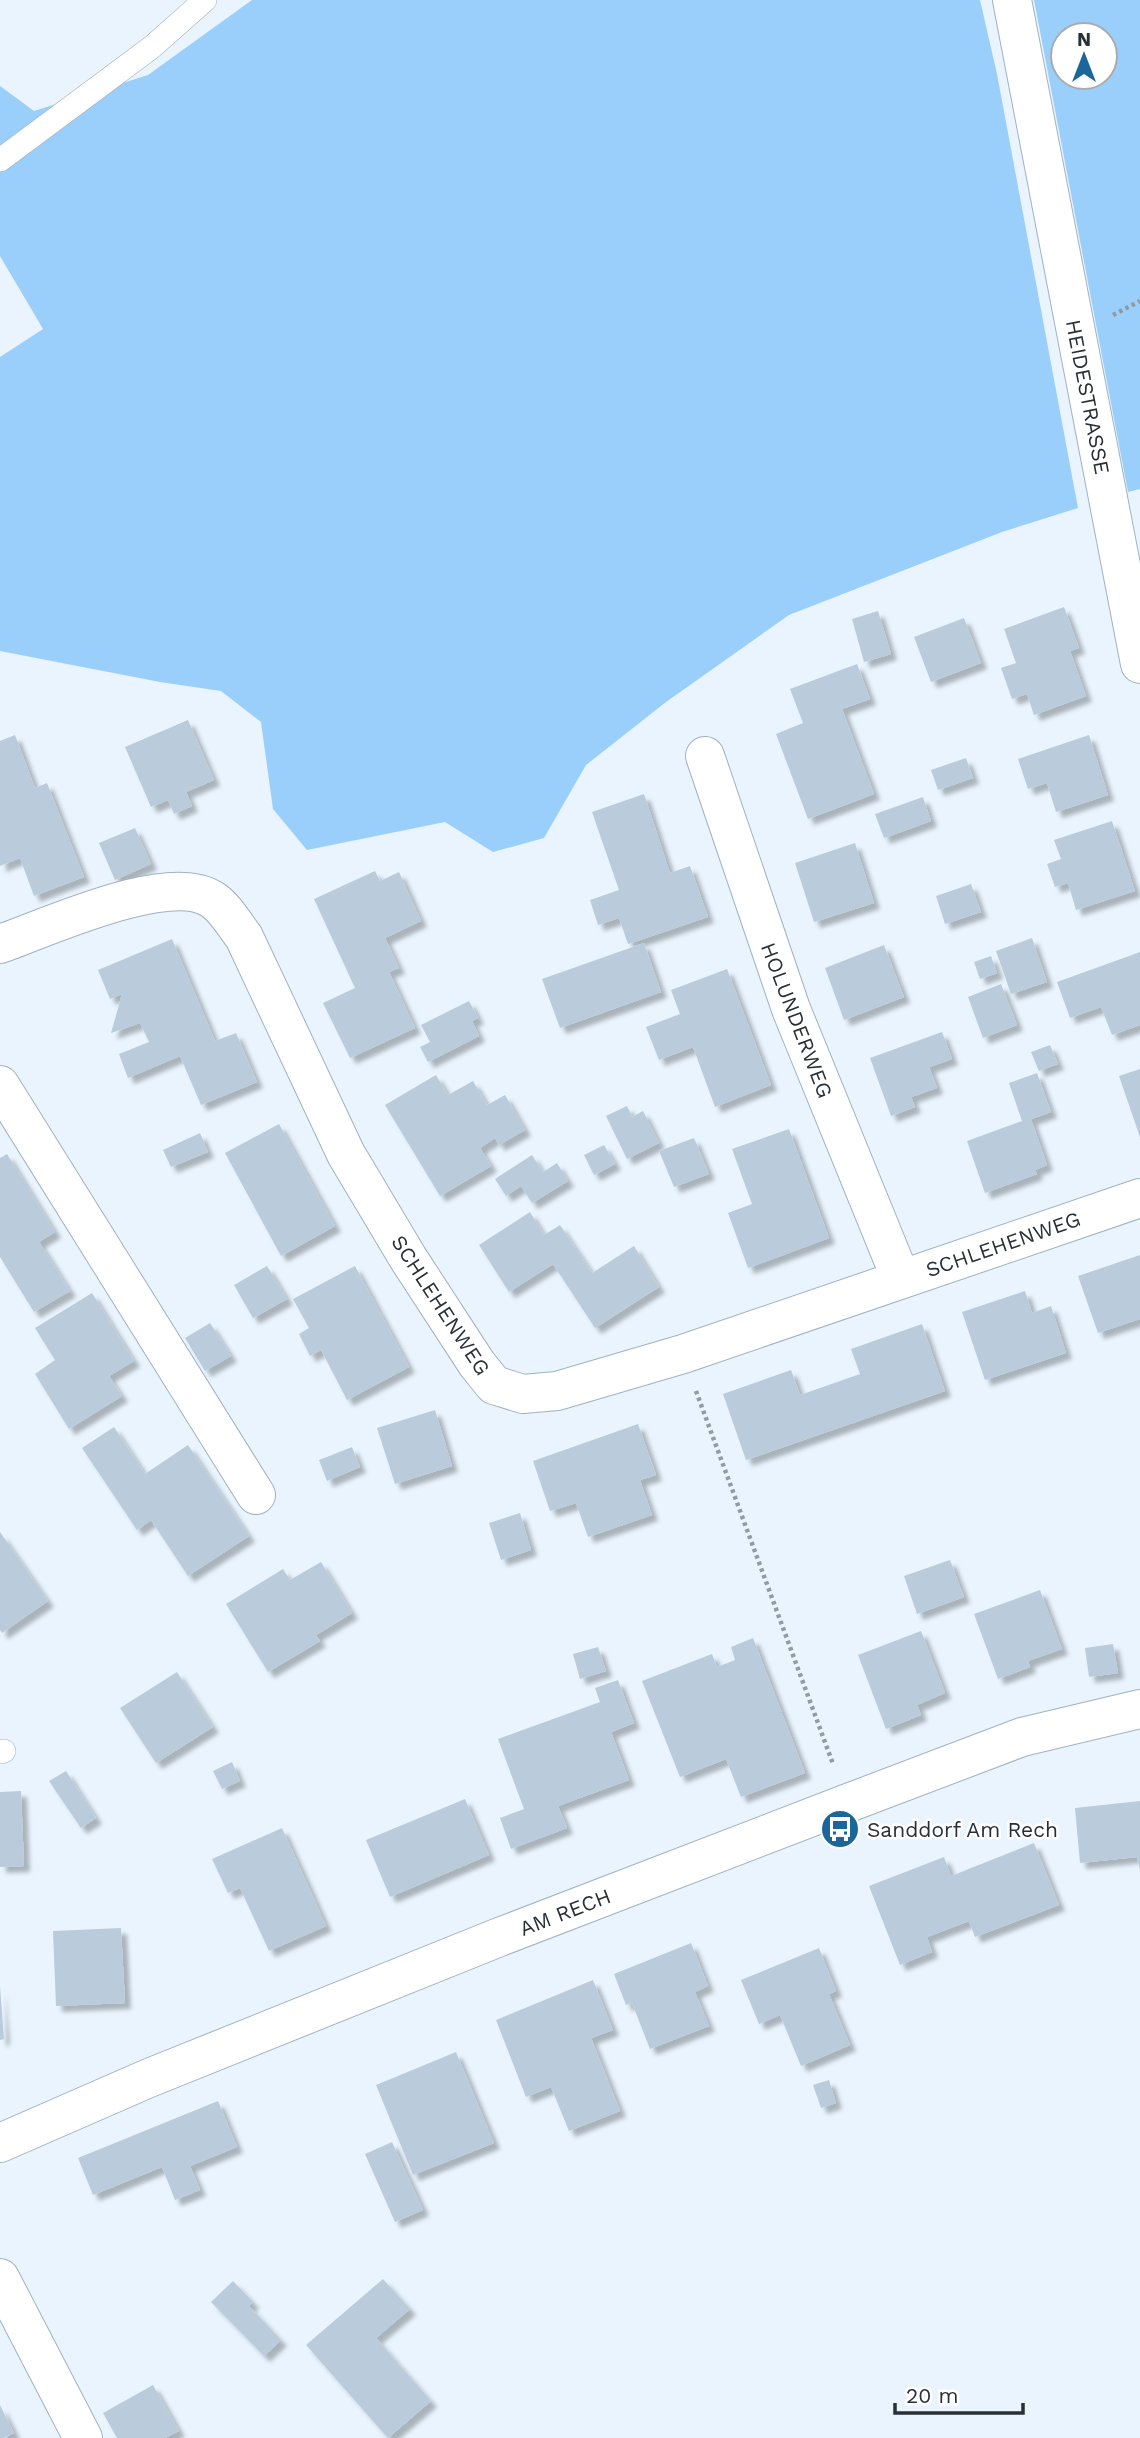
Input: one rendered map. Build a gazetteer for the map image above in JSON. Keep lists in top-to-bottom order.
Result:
{
  "streets": {
    "street": [
      "HEIDESTRASSE",
      "HOLUNDERWEG",
      "SCHLEHENWEG",
      "AM RECH"
    ]
  },
  "crossings": [
    ["HOLUNDERWEG", "SCHLEHENWEG"]
  ],
  "places": {
    "bus stop": ["Sanddorf Am Rech"]
  },
  "scale_bar": "20 m",
  "north": "top"
}
